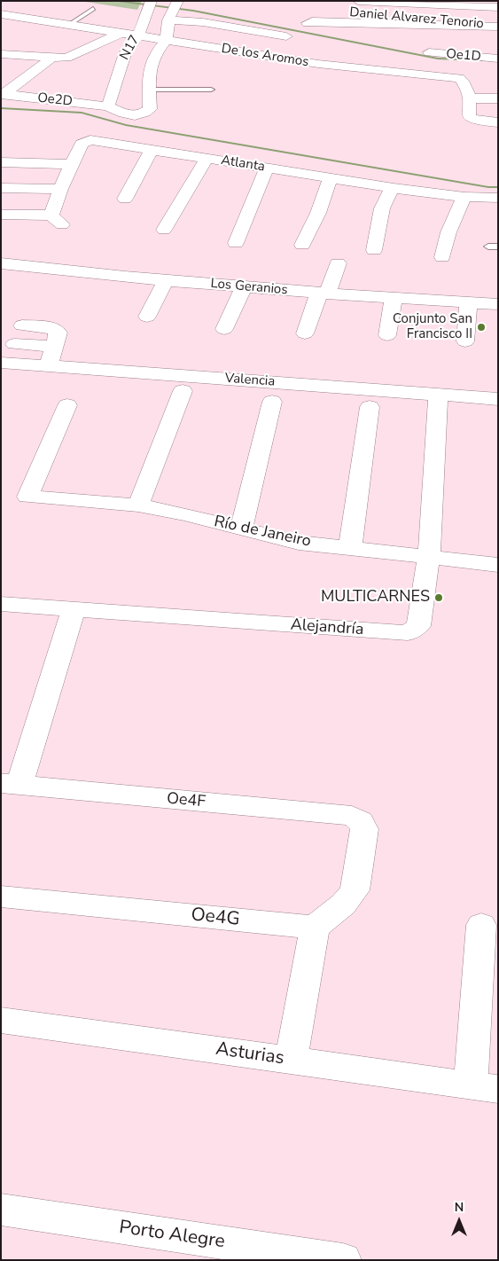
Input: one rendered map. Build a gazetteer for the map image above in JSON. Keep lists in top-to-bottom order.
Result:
{
  "streets": {
    "street": [
      "Daniel Alvarez Tenorio",
      "N17",
      "De los Aromos",
      "Oe1D",
      "Oe2D",
      "Atlanta",
      "Los Geranios",
      "Valencia",
      "Río de Janeiro",
      "Alejandría",
      "Oe4F",
      "Oe4G",
      "Asturias",
      "Porto Alegre"
    ]
  },
  "crossings": [
    ["N17", "De los Aromos"],
    ["N17", "Oe2D"],
    ["Valencia", "Alejandría"],
    ["Río de Janeiro", "Alejandría"],
    ["Oe4F", "Oe4G"]
  ],
  "places": ["Conjunto San Francisco II", "MULTICARNES"],
  "north": "top"
}
